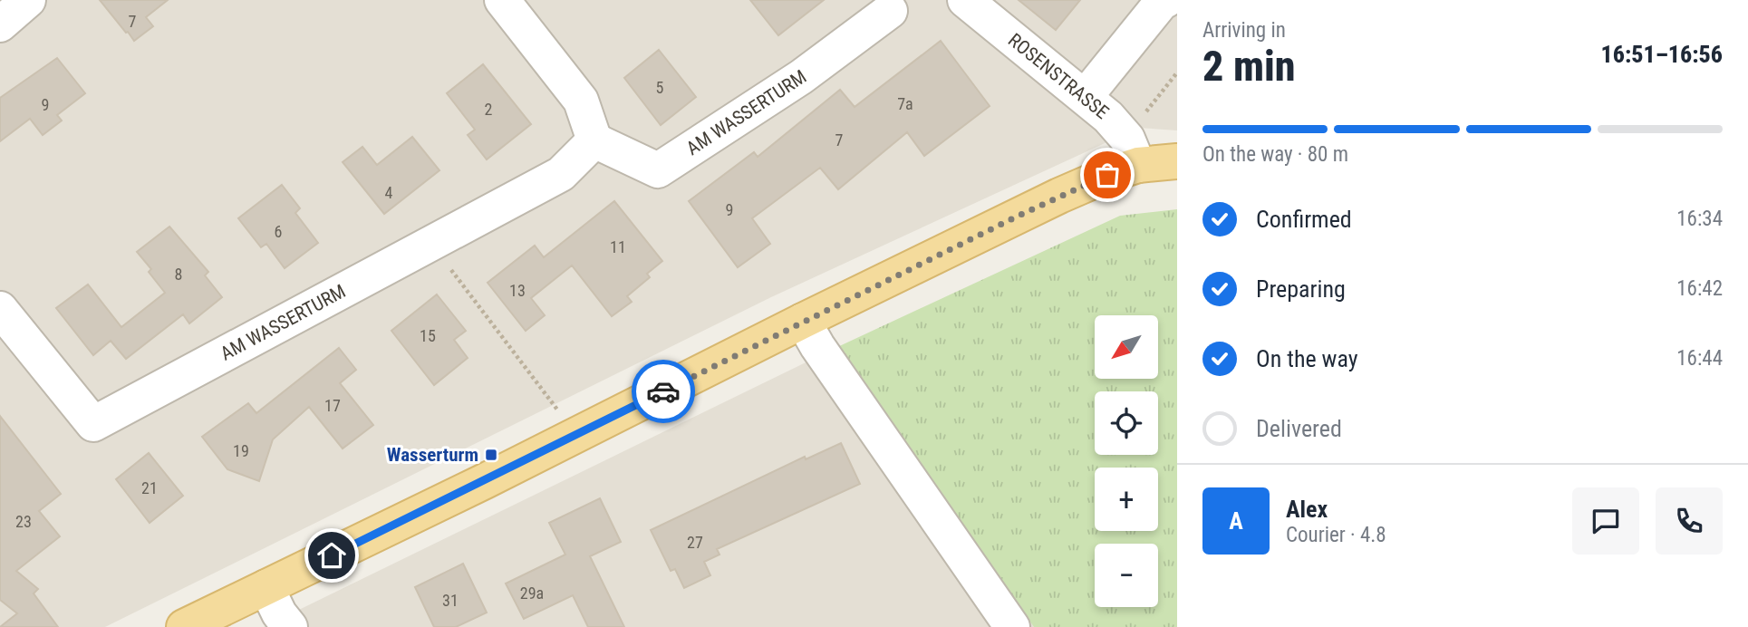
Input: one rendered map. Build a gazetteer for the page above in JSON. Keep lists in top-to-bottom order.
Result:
{
  "streets": {
    "street": ["ROSENSTRASSE", "AM WASSERTURM"]
  },
  "places": {
    "transit": ["Wasserturm"]
  },
  "house_numbers": [
    "7",
    "5",
    "7a",
    "9",
    "2",
    "7",
    "4",
    "9",
    "6",
    "11",
    "8",
    "13",
    "15",
    "17",
    "19",
    "21",
    "23",
    "27",
    "29a",
    "31"
  ],
  "north": "bottom left",
  "page": {
    "heading": ["2 min", "Arriving in", "16:51–16:56"],
    "panel": ["Alex", "Courier · 4.8"],
    "bar": "On the way · 80 m",
    "list": [
      ["Confirmed", "16:34"],
      ["Preparing", "16:42"],
      ["On the way", "16:44"],
      "Delivered"
    ],
    "map_buttons": ["+", "−"],
    "round": "A"
  }
}
